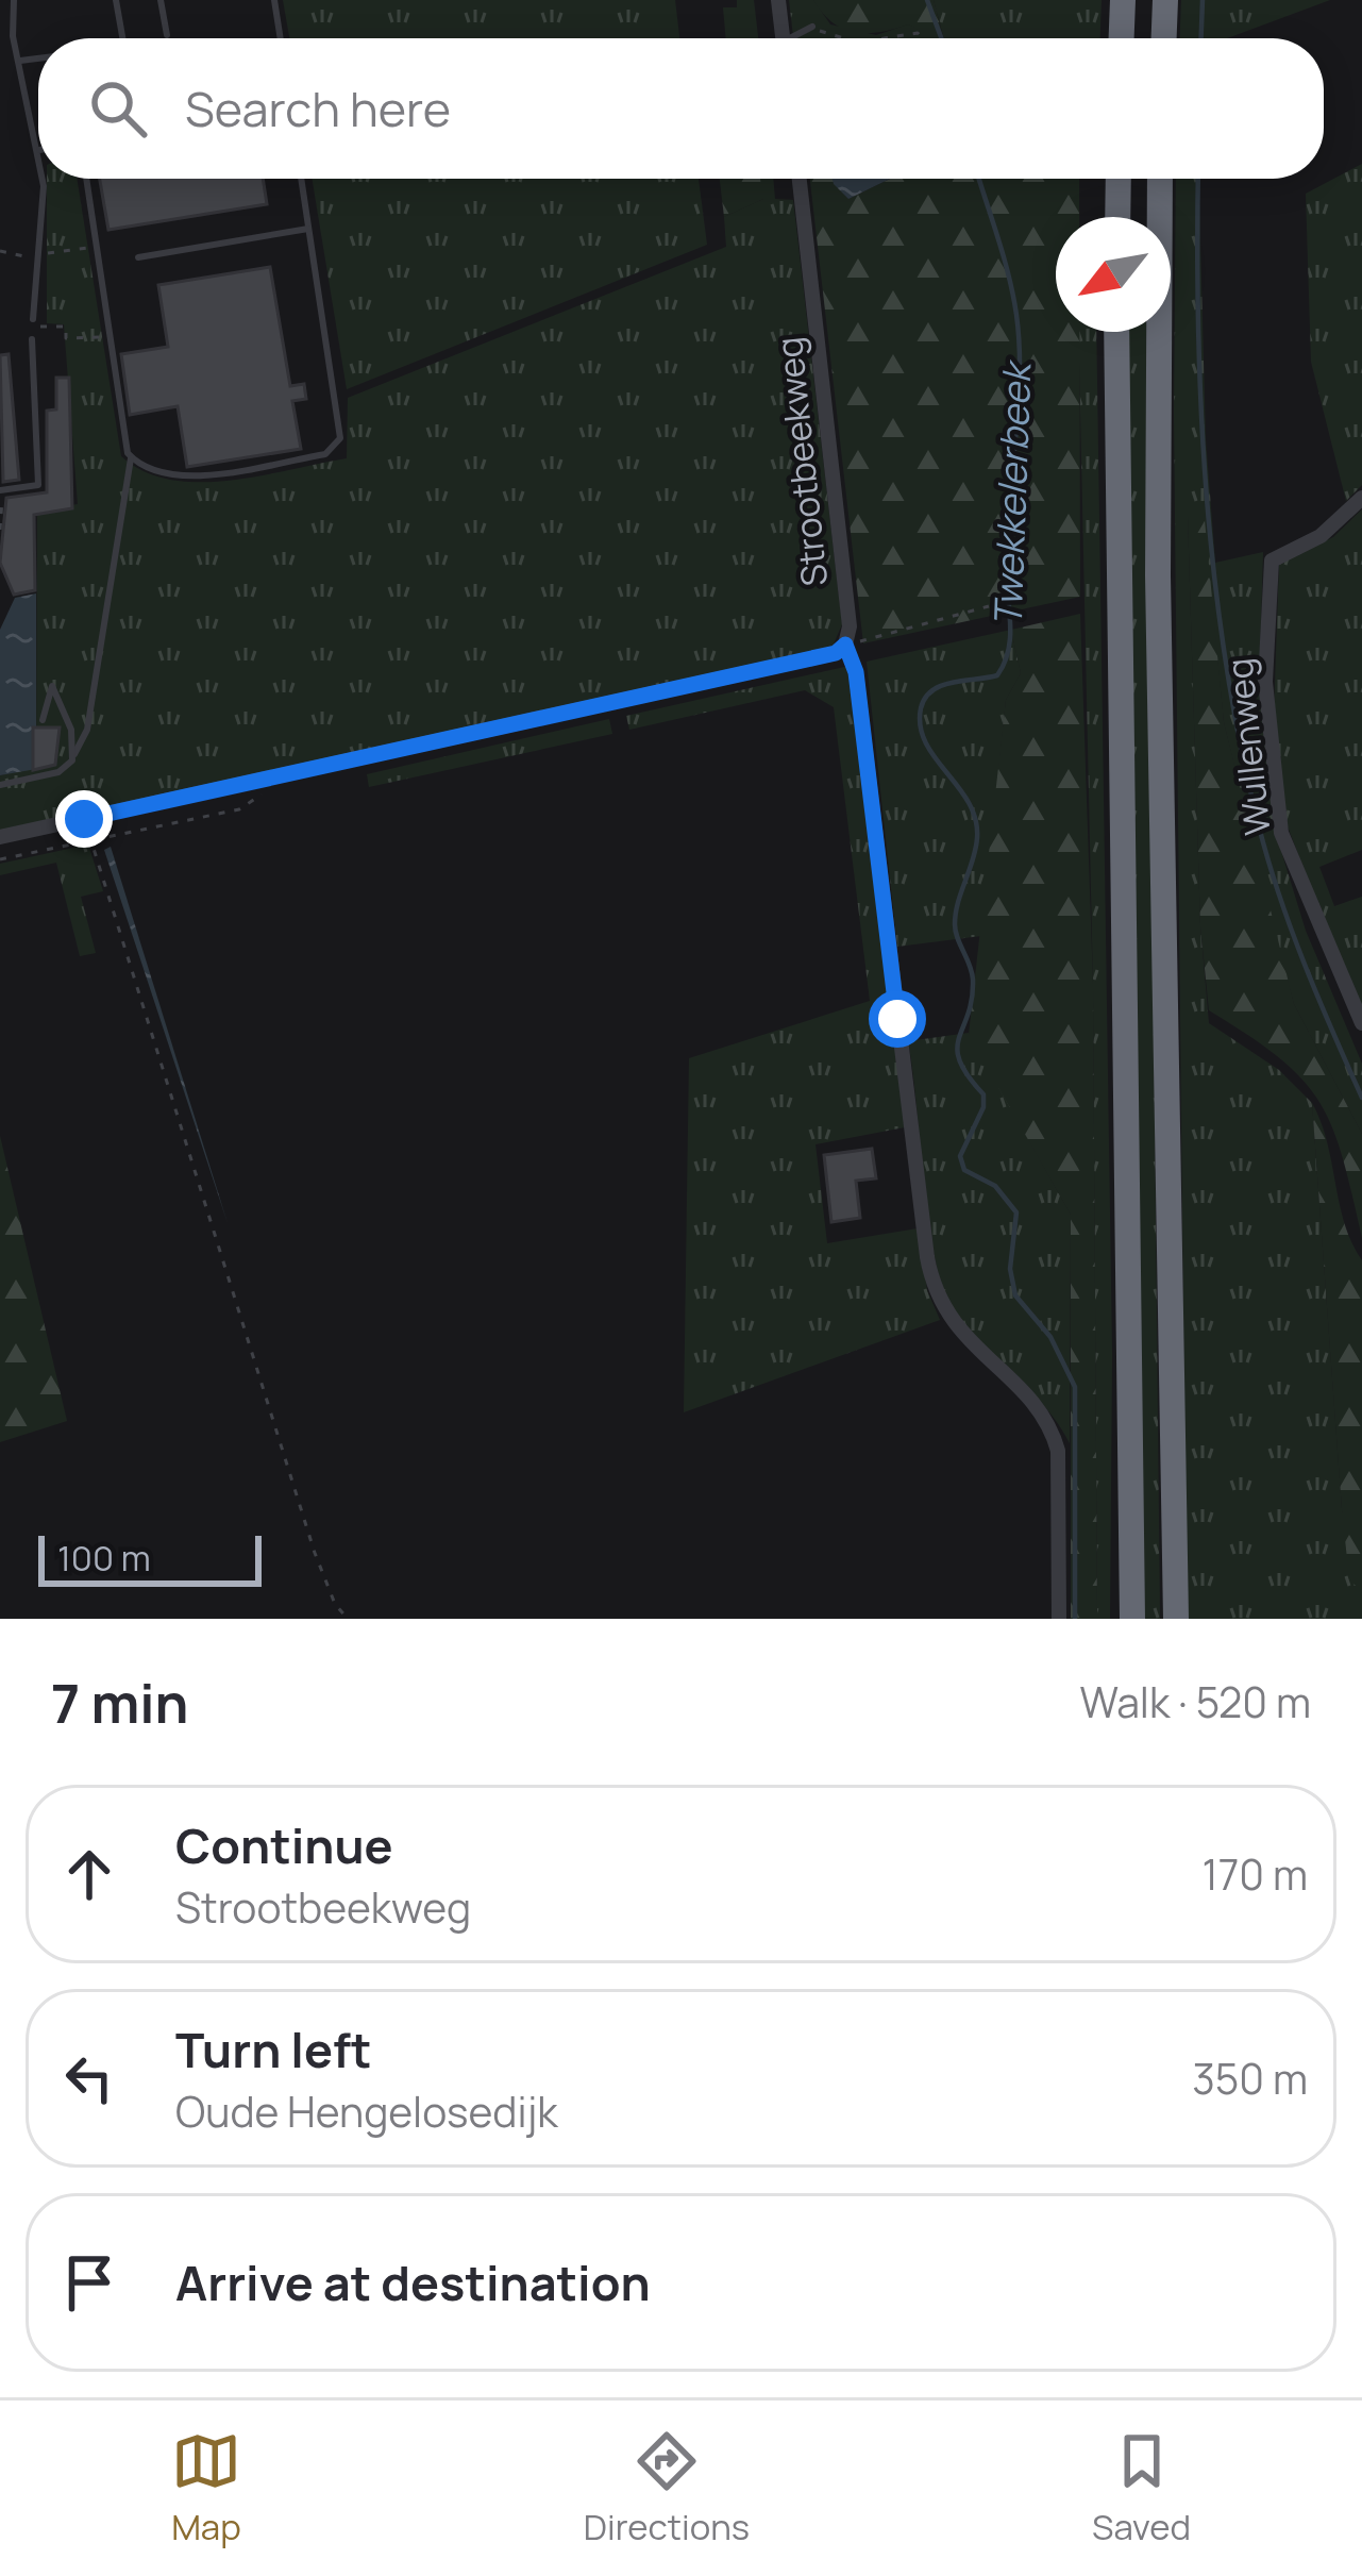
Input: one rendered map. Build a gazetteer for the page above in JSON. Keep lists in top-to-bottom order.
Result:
{
  "streets": {
    "street": ["Strootbeekweg", "Wullenweg"]
  },
  "water": ["Twekkelerbeek"],
  "scale_bar": "100 m",
  "north": "bottom left",
  "page": {
    "search": "Search here",
    "scale": "100 m",
    "heading": ["7 min", "Walk · 520 m"],
    "list": [
      ["Continue", "Strootbeekweg", "170 m"],
      ["Turn left", "Oude Hengelosedijk", "350 m"],
      "Arrive at destination"
    ],
    "nav": ["Map", "Directions", "Saved"]
  }
}
